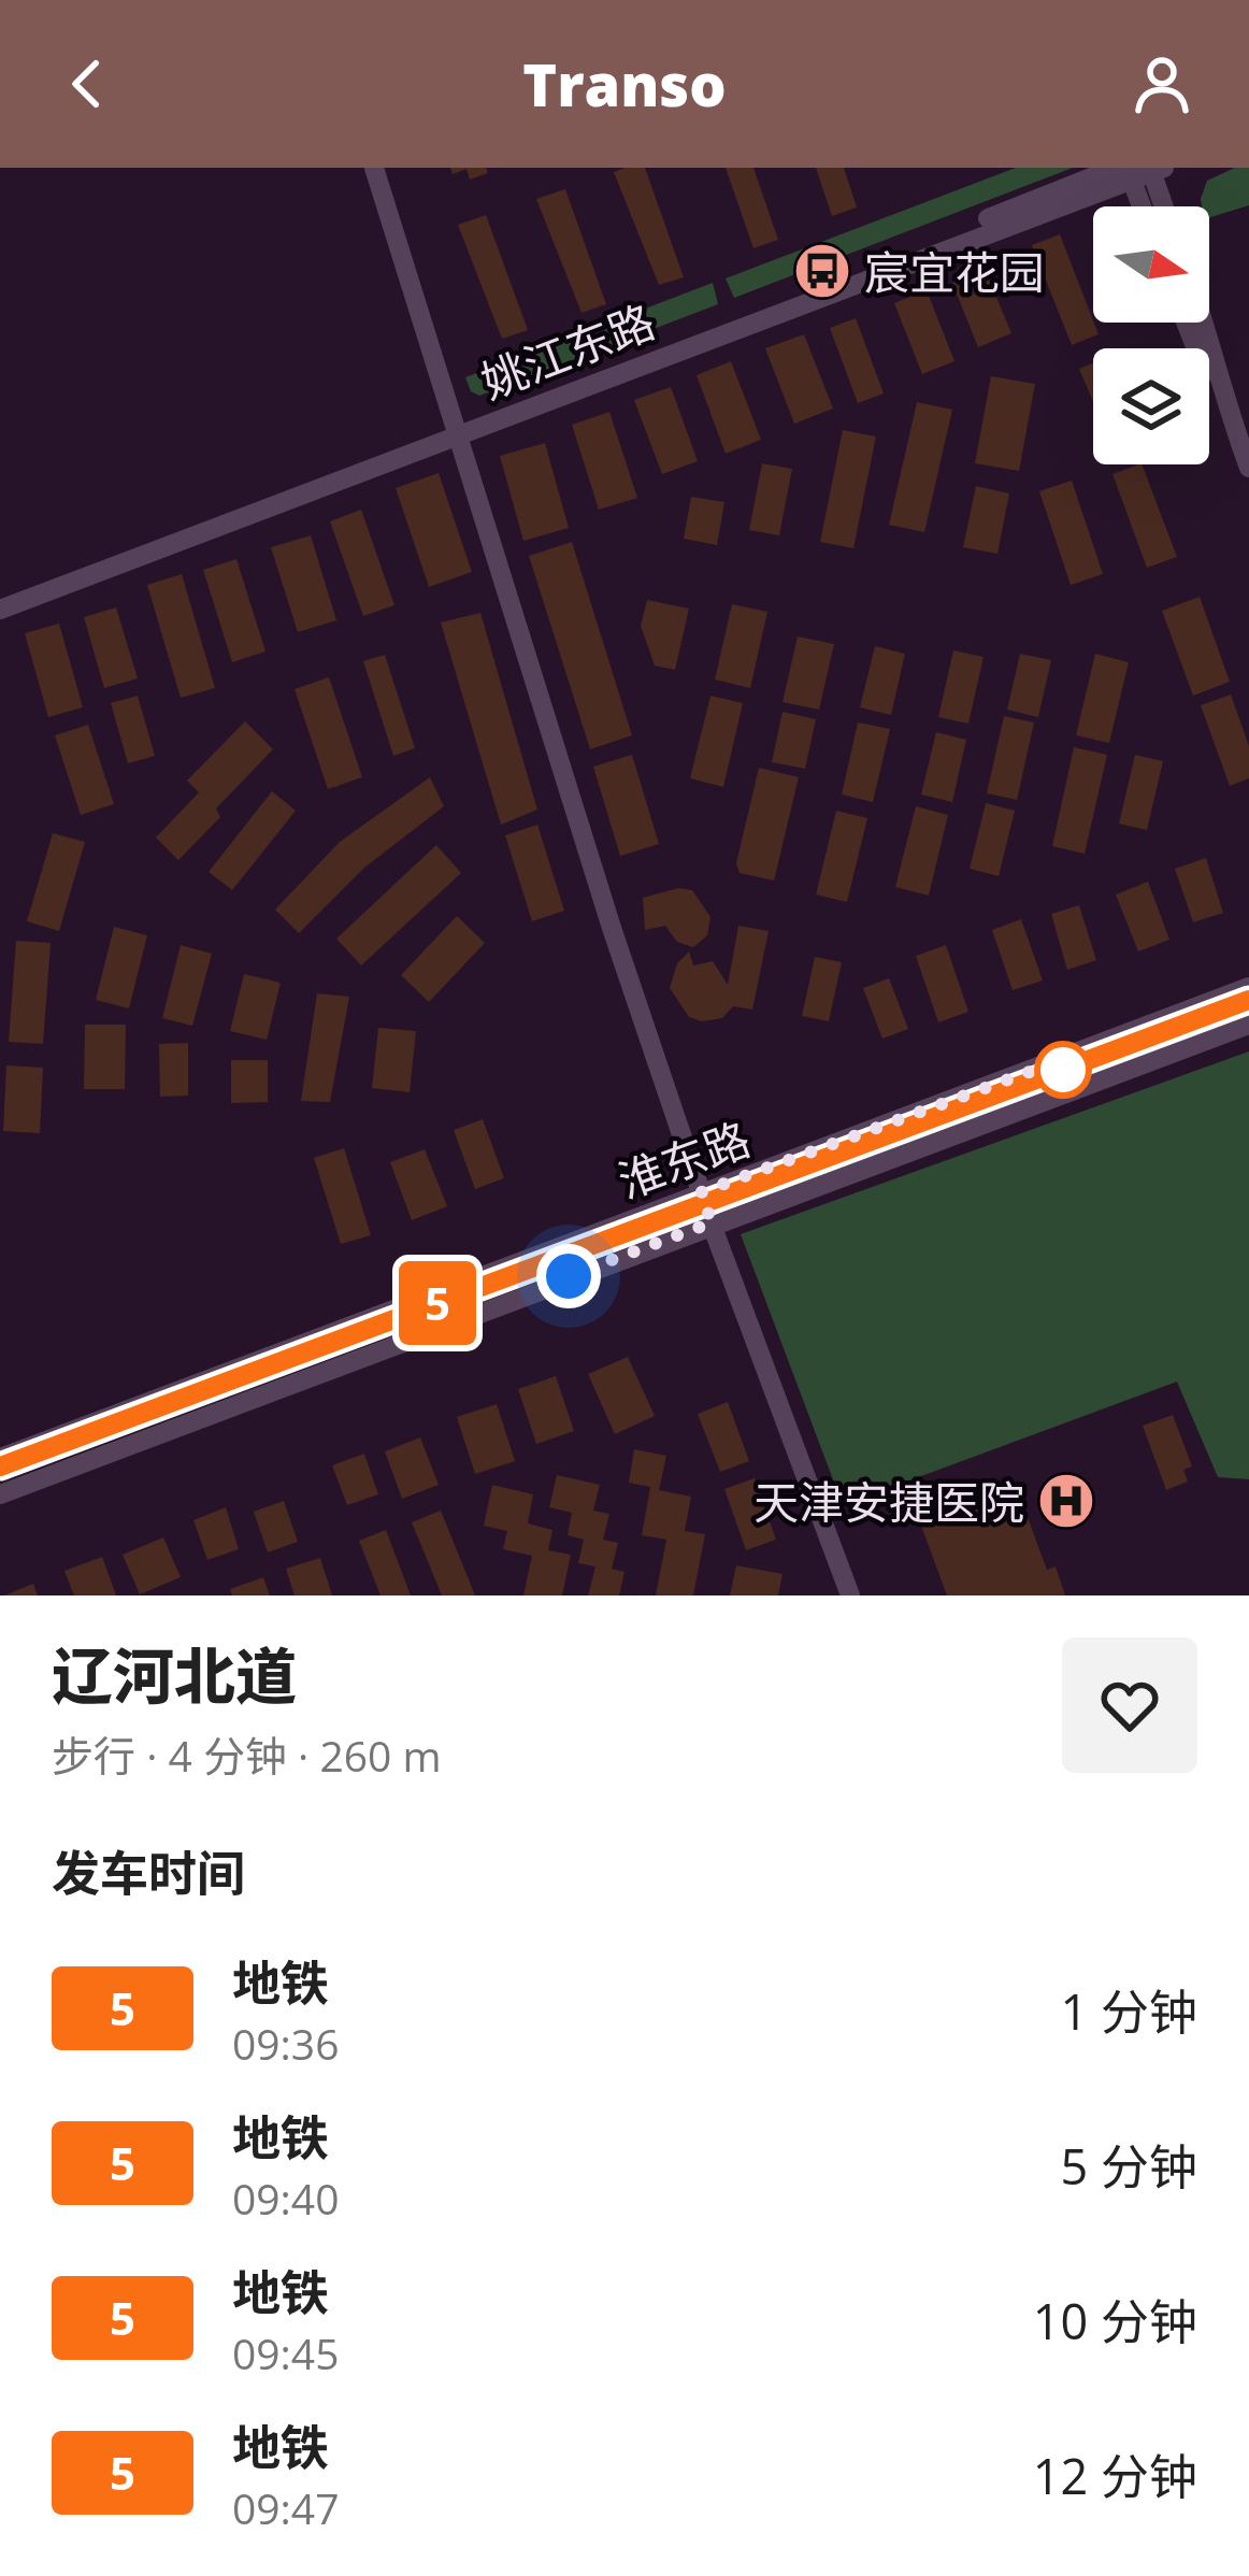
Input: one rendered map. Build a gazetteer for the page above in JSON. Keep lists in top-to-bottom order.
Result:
{
  "streets": {
    "street": ["姚江东路", "淮东路"]
  },
  "places": {
    "bus stop": ["宸宜花园"],
    "hospital": ["天津安捷医院"]
  },
  "lines": ["metro line 5"],
  "north": "right",
  "page": {
    "header": "Transo",
    "on_map": "5",
    "heading": [
      ["辽河北道", "步行 · 4 分钟 · 260 m"],
      "发车时间"
    ],
    "list": [
      {
        "mark": "5",
        "name": "地铁",
        "note": "09:36",
        "value": "1 分钟"
      },
      {
        "mark": "5",
        "name": "地铁",
        "note": "09:40",
        "value": "5 分钟"
      },
      {
        "mark": "5",
        "name": "地铁",
        "note": "09:45",
        "value": "10 分钟"
      },
      {
        "mark": "5",
        "name": "地铁",
        "note": "09:47",
        "value": "12 分钟"
      }
    ]
  }
}
